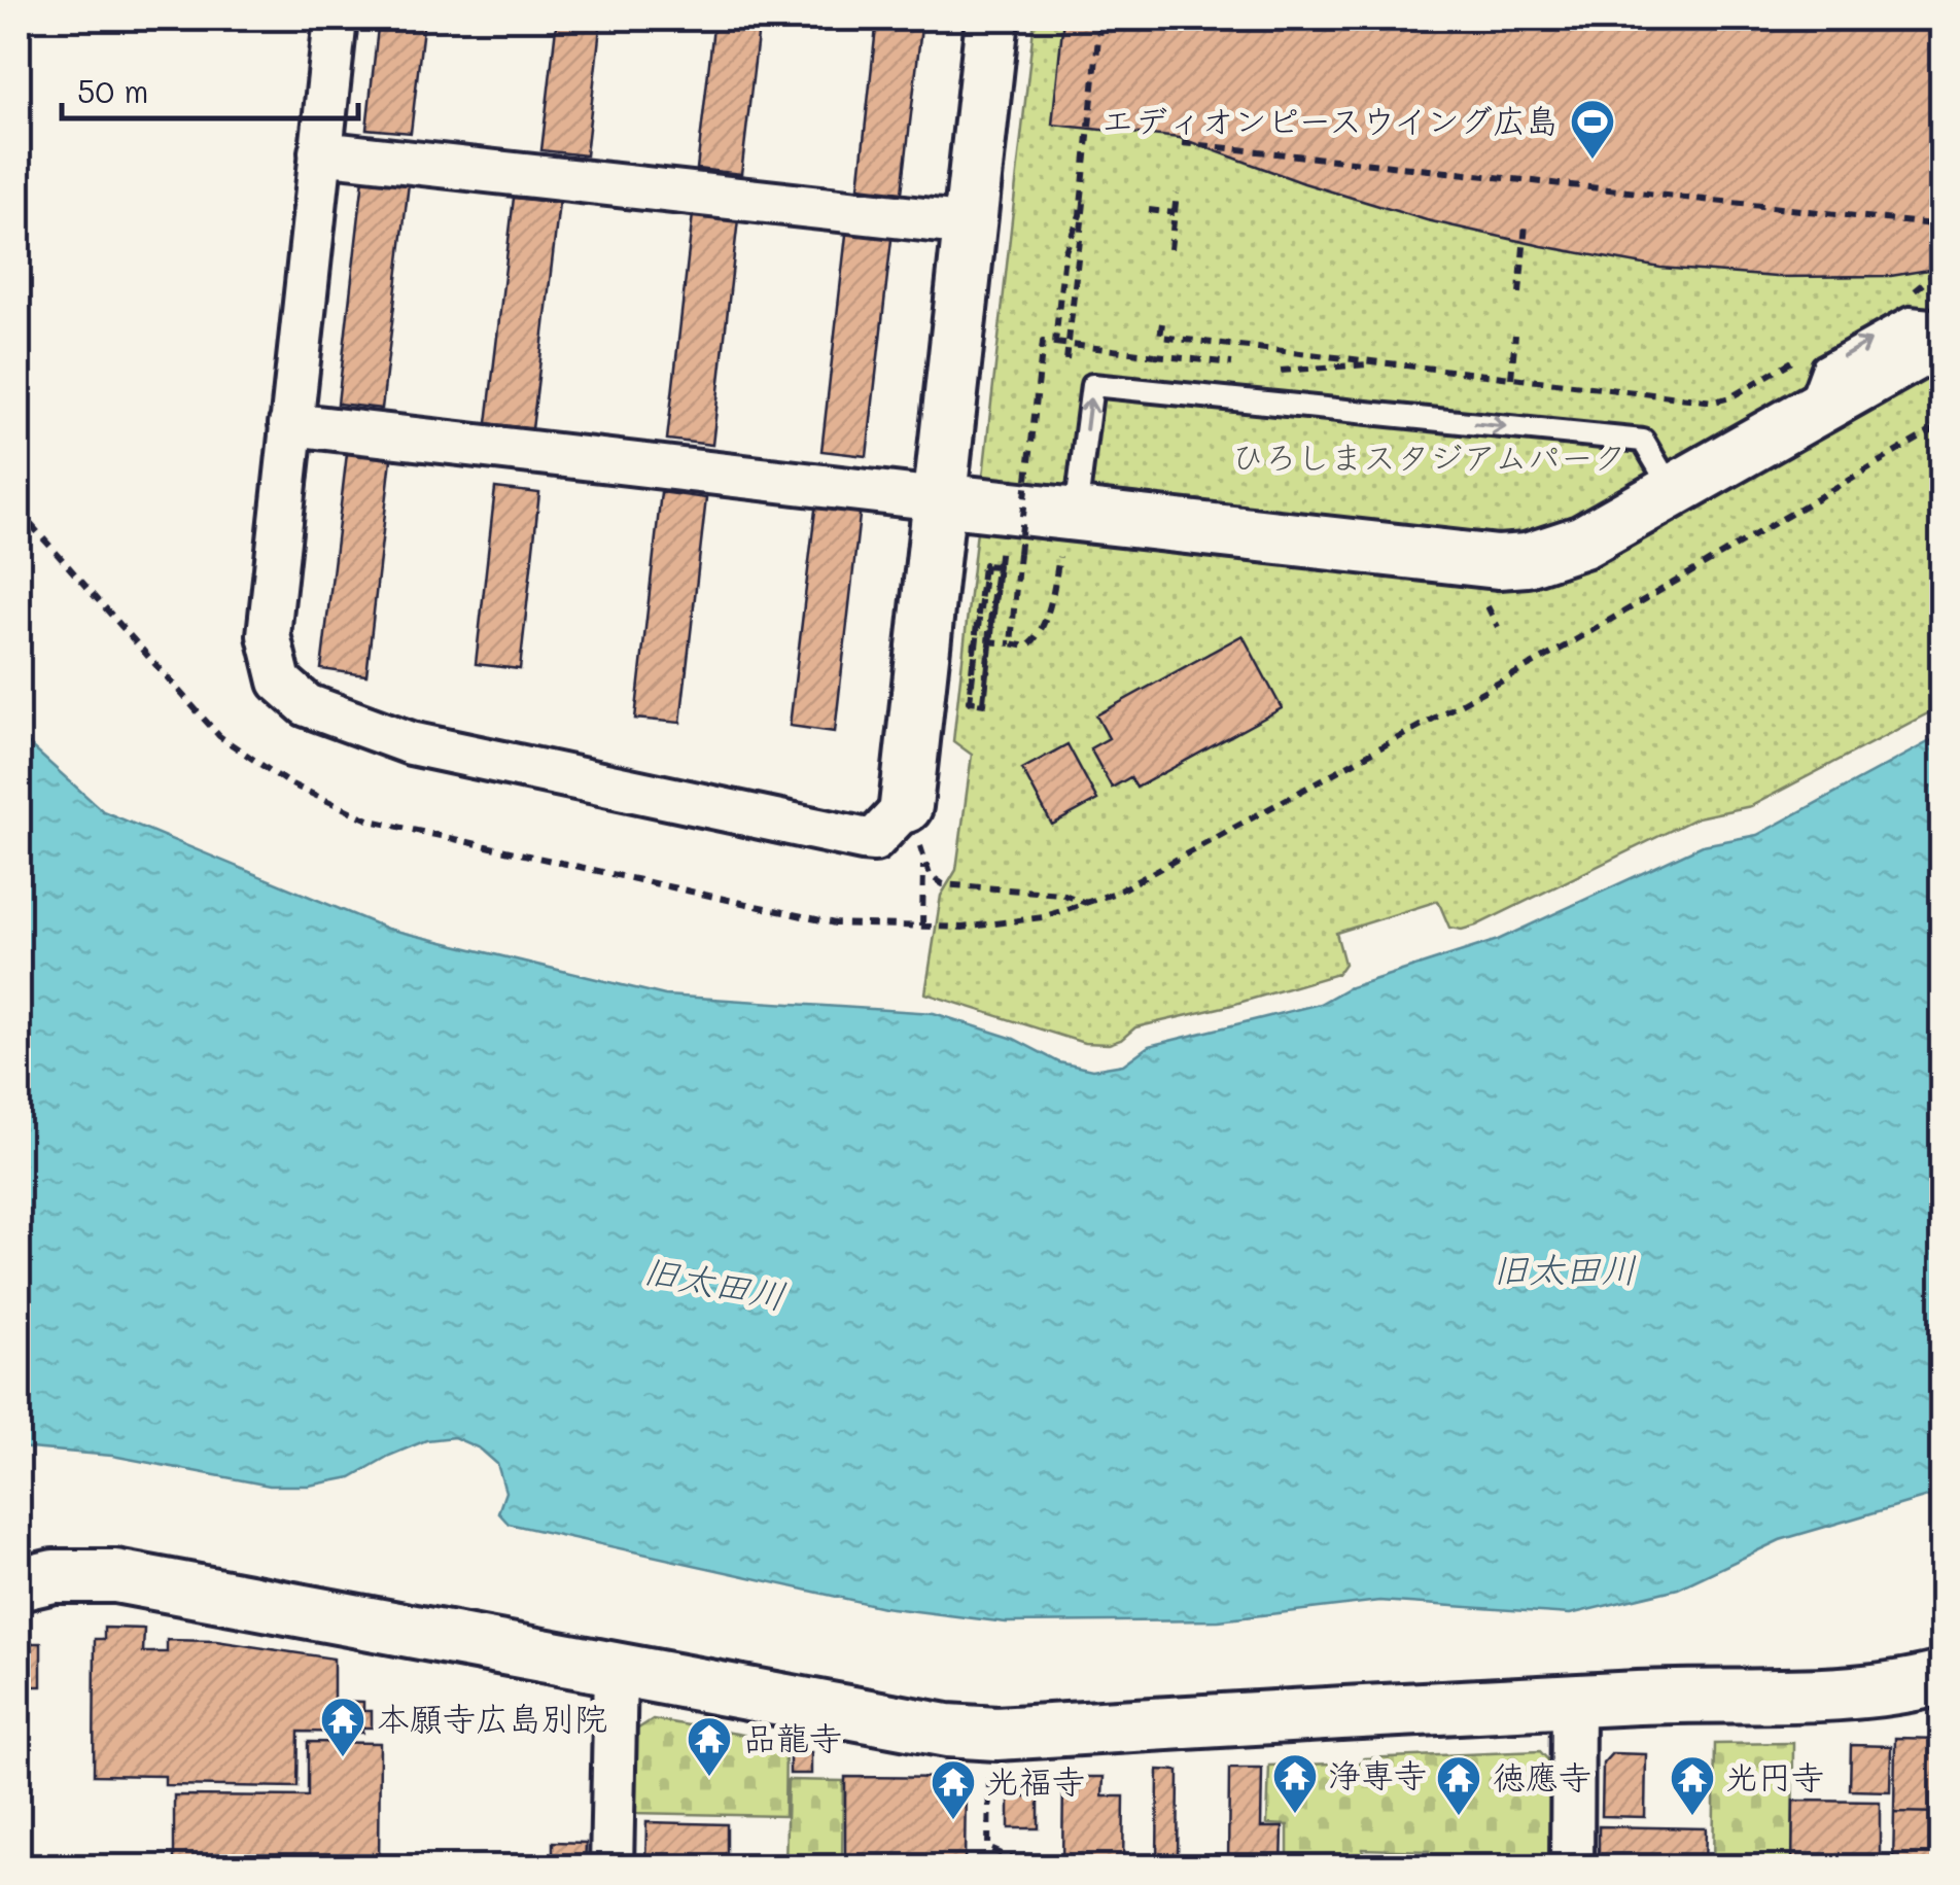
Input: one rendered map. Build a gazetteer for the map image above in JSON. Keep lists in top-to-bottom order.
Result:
{
  "water": ["旧太田川"],
  "parks": ["ひろしまスタジアムパーク"],
  "places": {
    "sports": ["エディオンピースウイング広島"],
    "temple": [
      "本願寺広島別院",
      "品龍寺",
      "浄専寺",
      "徳應寺",
      "光円寺",
      "光福寺"
    ]
  },
  "scale_bar": "50 m"
}
